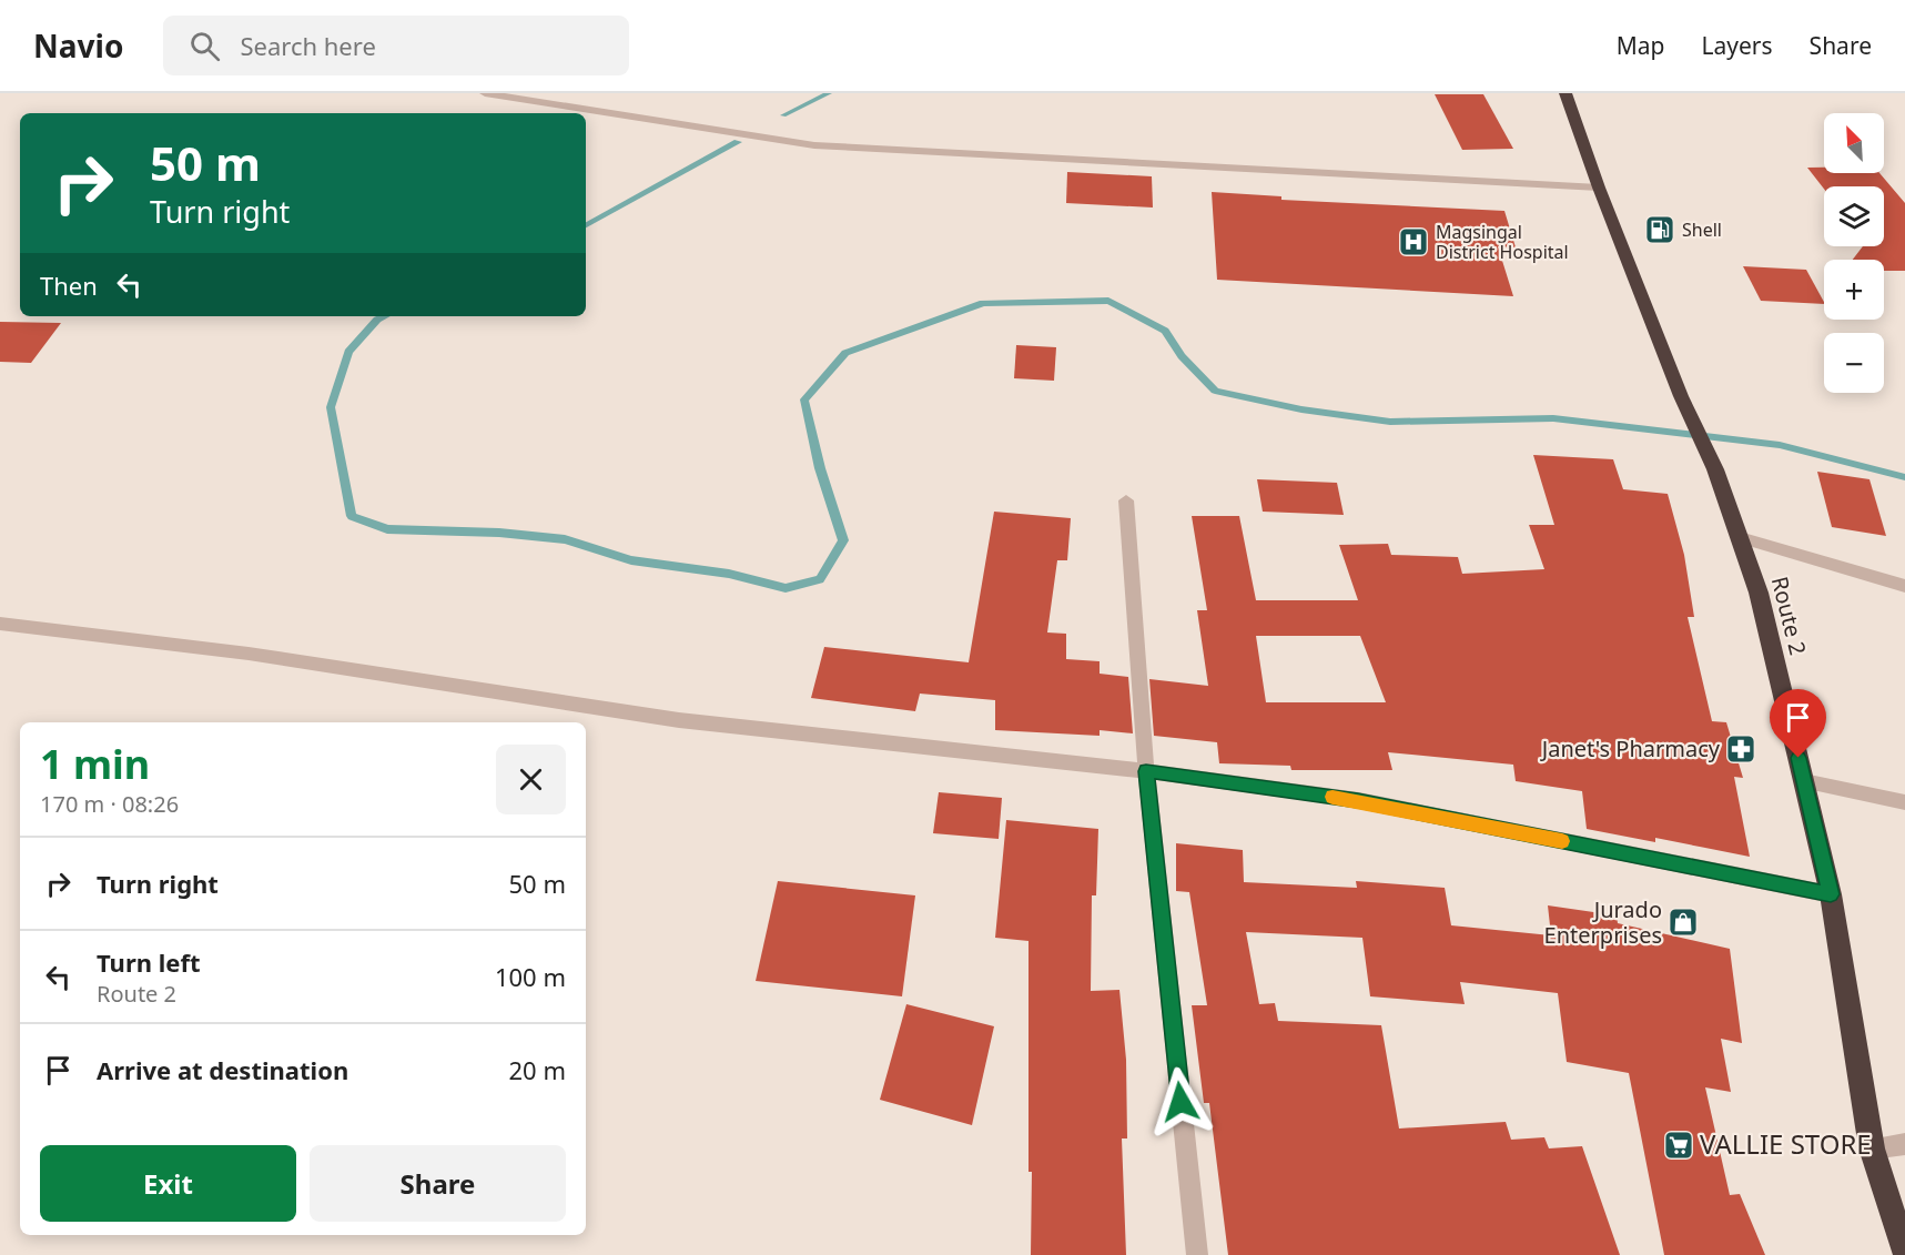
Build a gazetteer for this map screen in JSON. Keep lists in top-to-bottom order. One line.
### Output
{"streets":{"highway":["Route 2"]},"places":{"fuel station":["Shell"],"hospital":["Magsingal District Hospital"],"pharmacy":["Janet's Pharmacy"],"shop":["Jurado Enterprises"],"supermarket":["VALLIE STORE"]},"north":"top left","page":{"header":"Navio","search":"Search here","nav":["Map","Layers","Share"],"map_buttons":["+","−"],"turn":["50 m","Turn right"],"then":"Then","heading":["1 min","170 m · 08:26"],"list":[{"name":"Turn right","value":"50 m"},{"name":"Turn left","note":"Route 2","value":"100 m"},{"name":"Arrive at destination","value":"20 m"}],"buttons":["Exit","Share"]}}
